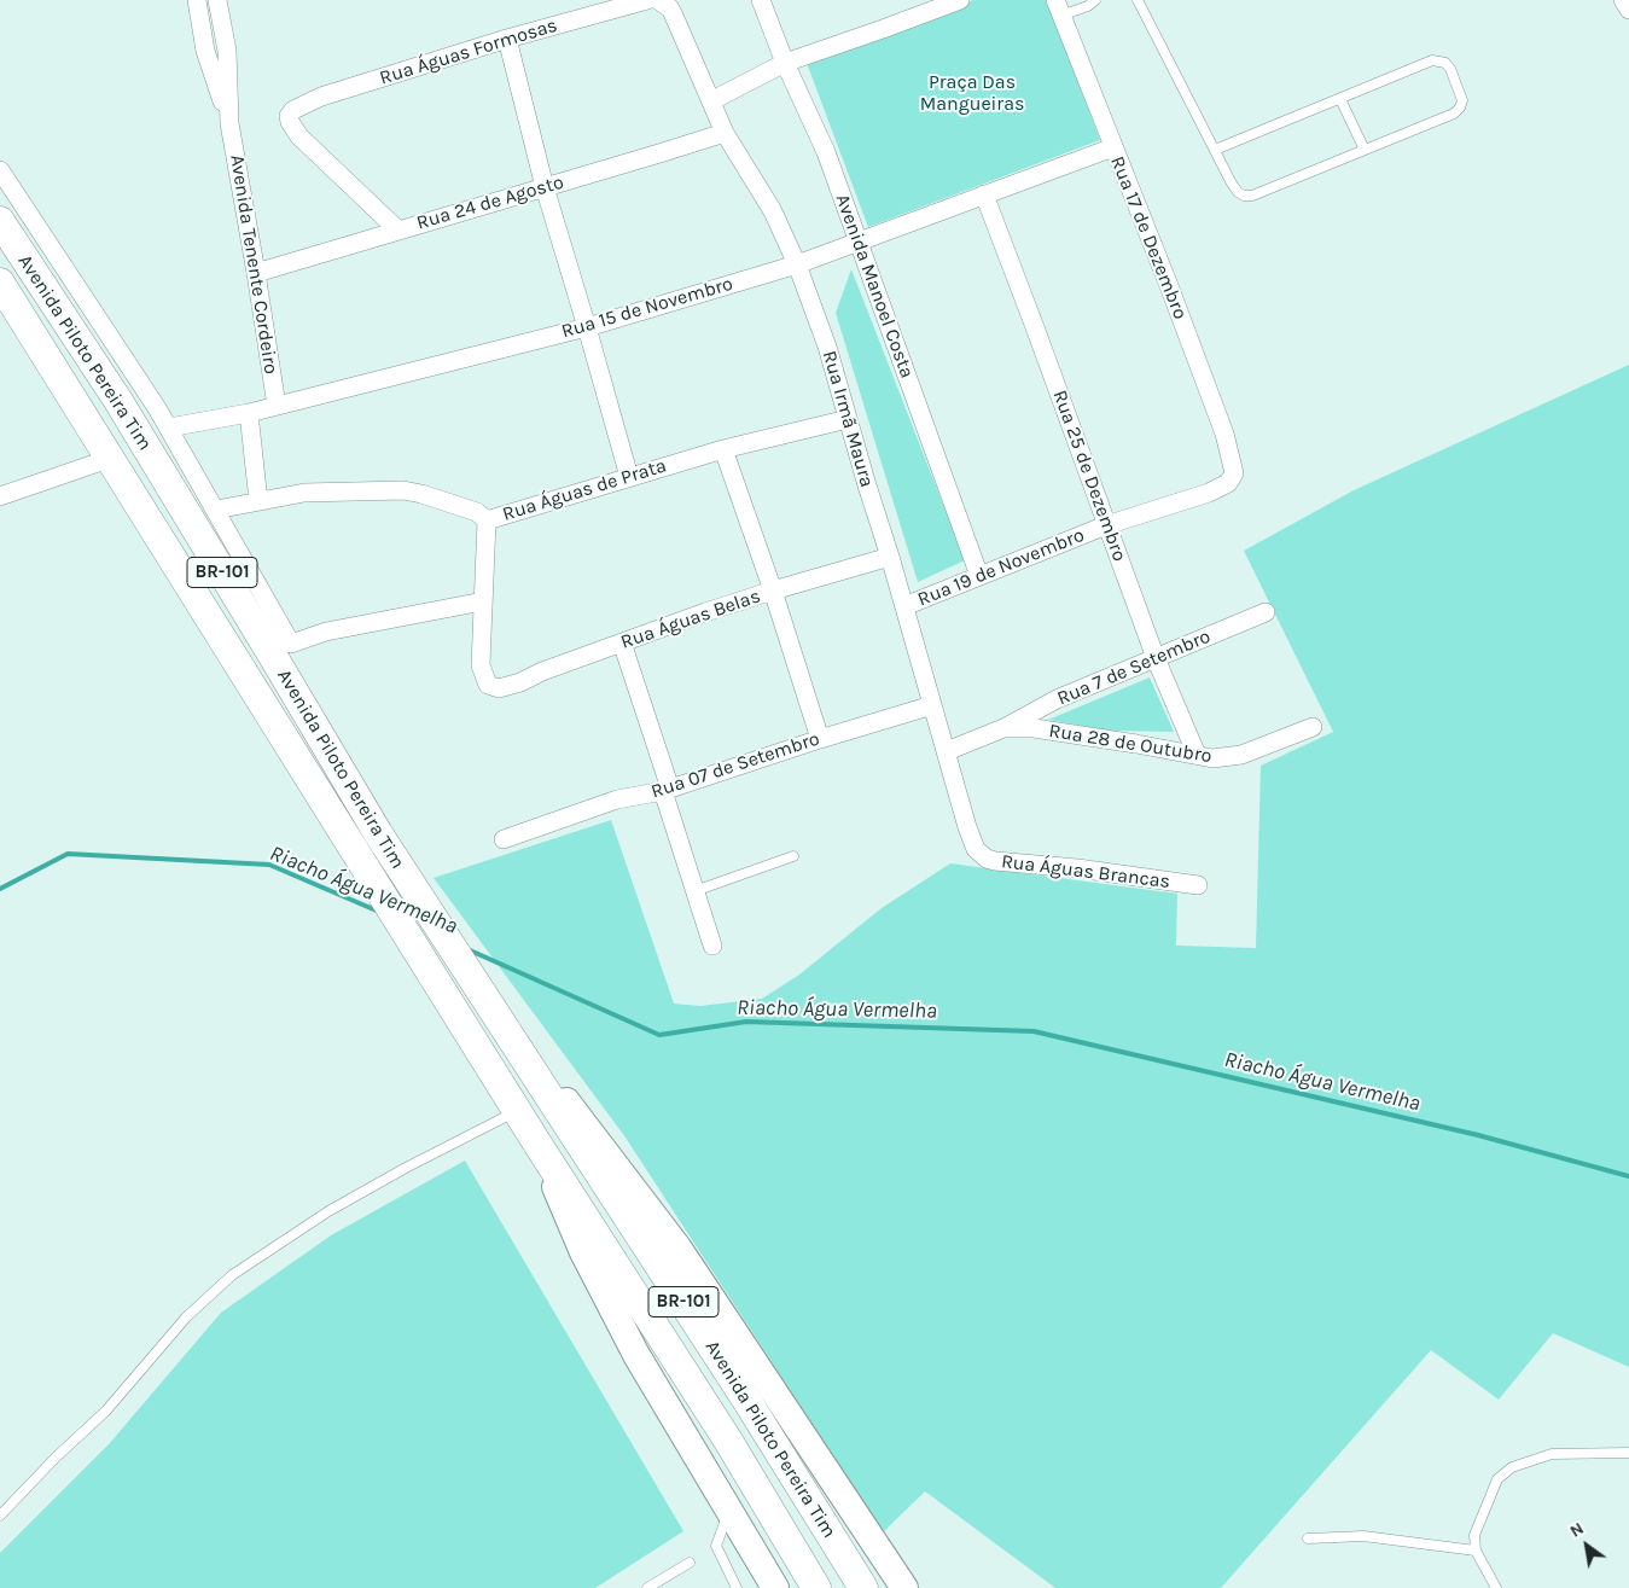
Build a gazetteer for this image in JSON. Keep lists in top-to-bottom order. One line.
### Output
{"streets":{"highway":["Avenida Piloto Pereira Tim","BR-101"],"street":["Rua Águas Formosas","Rua 24 de Agosto","Rua 17 de Dezembro","Avenida Tenente Cordeiro","Avenida Manoel Costa","Rua 15 de Novembro","Rua Irmã Maura","Rua 25 de Dezembro","Rua Águas de Prata","Rua 19 de Novembro","Rua Águas Belas","Rua 7 de Setembro","Rua 28 de Outubro","Rua 07 de Setembro","Rua Águas Brancas"]},"crossings":[["Rua Águas Formosas","Rua 24 de Agosto"],["Rua 24 de Agosto","Avenida Tenente Cordeiro"],["Rua 24 de Agosto","Rua Irmã Maura"],["Rua 17 de Dezembro","Rua 15 de Novembro"],["Rua 17 de Dezembro","Rua 19 de Novembro"],["Avenida Tenente Cordeiro","Rua 15 de Novembro"],["Avenida Manoel Costa","Rua 15 de Novembro"],["Avenida Manoel Costa","Rua 19 de Novembro"],["Rua 15 de Novembro","Rua Irmã Maura"],["Rua 15 de Novembro","Rua 25 de Dezembro"],["Rua Irmã Maura","Rua Águas de Prata"],["Rua Irmã Maura","Rua 19 de Novembro"],["Rua Irmã Maura","Rua Águas Belas"],["Rua Irmã Maura","Rua 28 de Outubro"],["Rua Irmã Maura","Rua 07 de Setembro"],["Rua Irmã Maura","Rua Águas Brancas"],["Rua 25 de Dezembro","Rua 19 de Novembro"],["Rua 25 de Dezembro","Rua 7 de Setembro"],["Rua 25 de Dezembro","Rua 28 de Outubro"],["Rua 7 de Setembro","Rua 28 de Outubro"]],"water":["Riacho Água Vermelha"],"parks":["Praça Das Mangueiras"],"north":"top left"}
